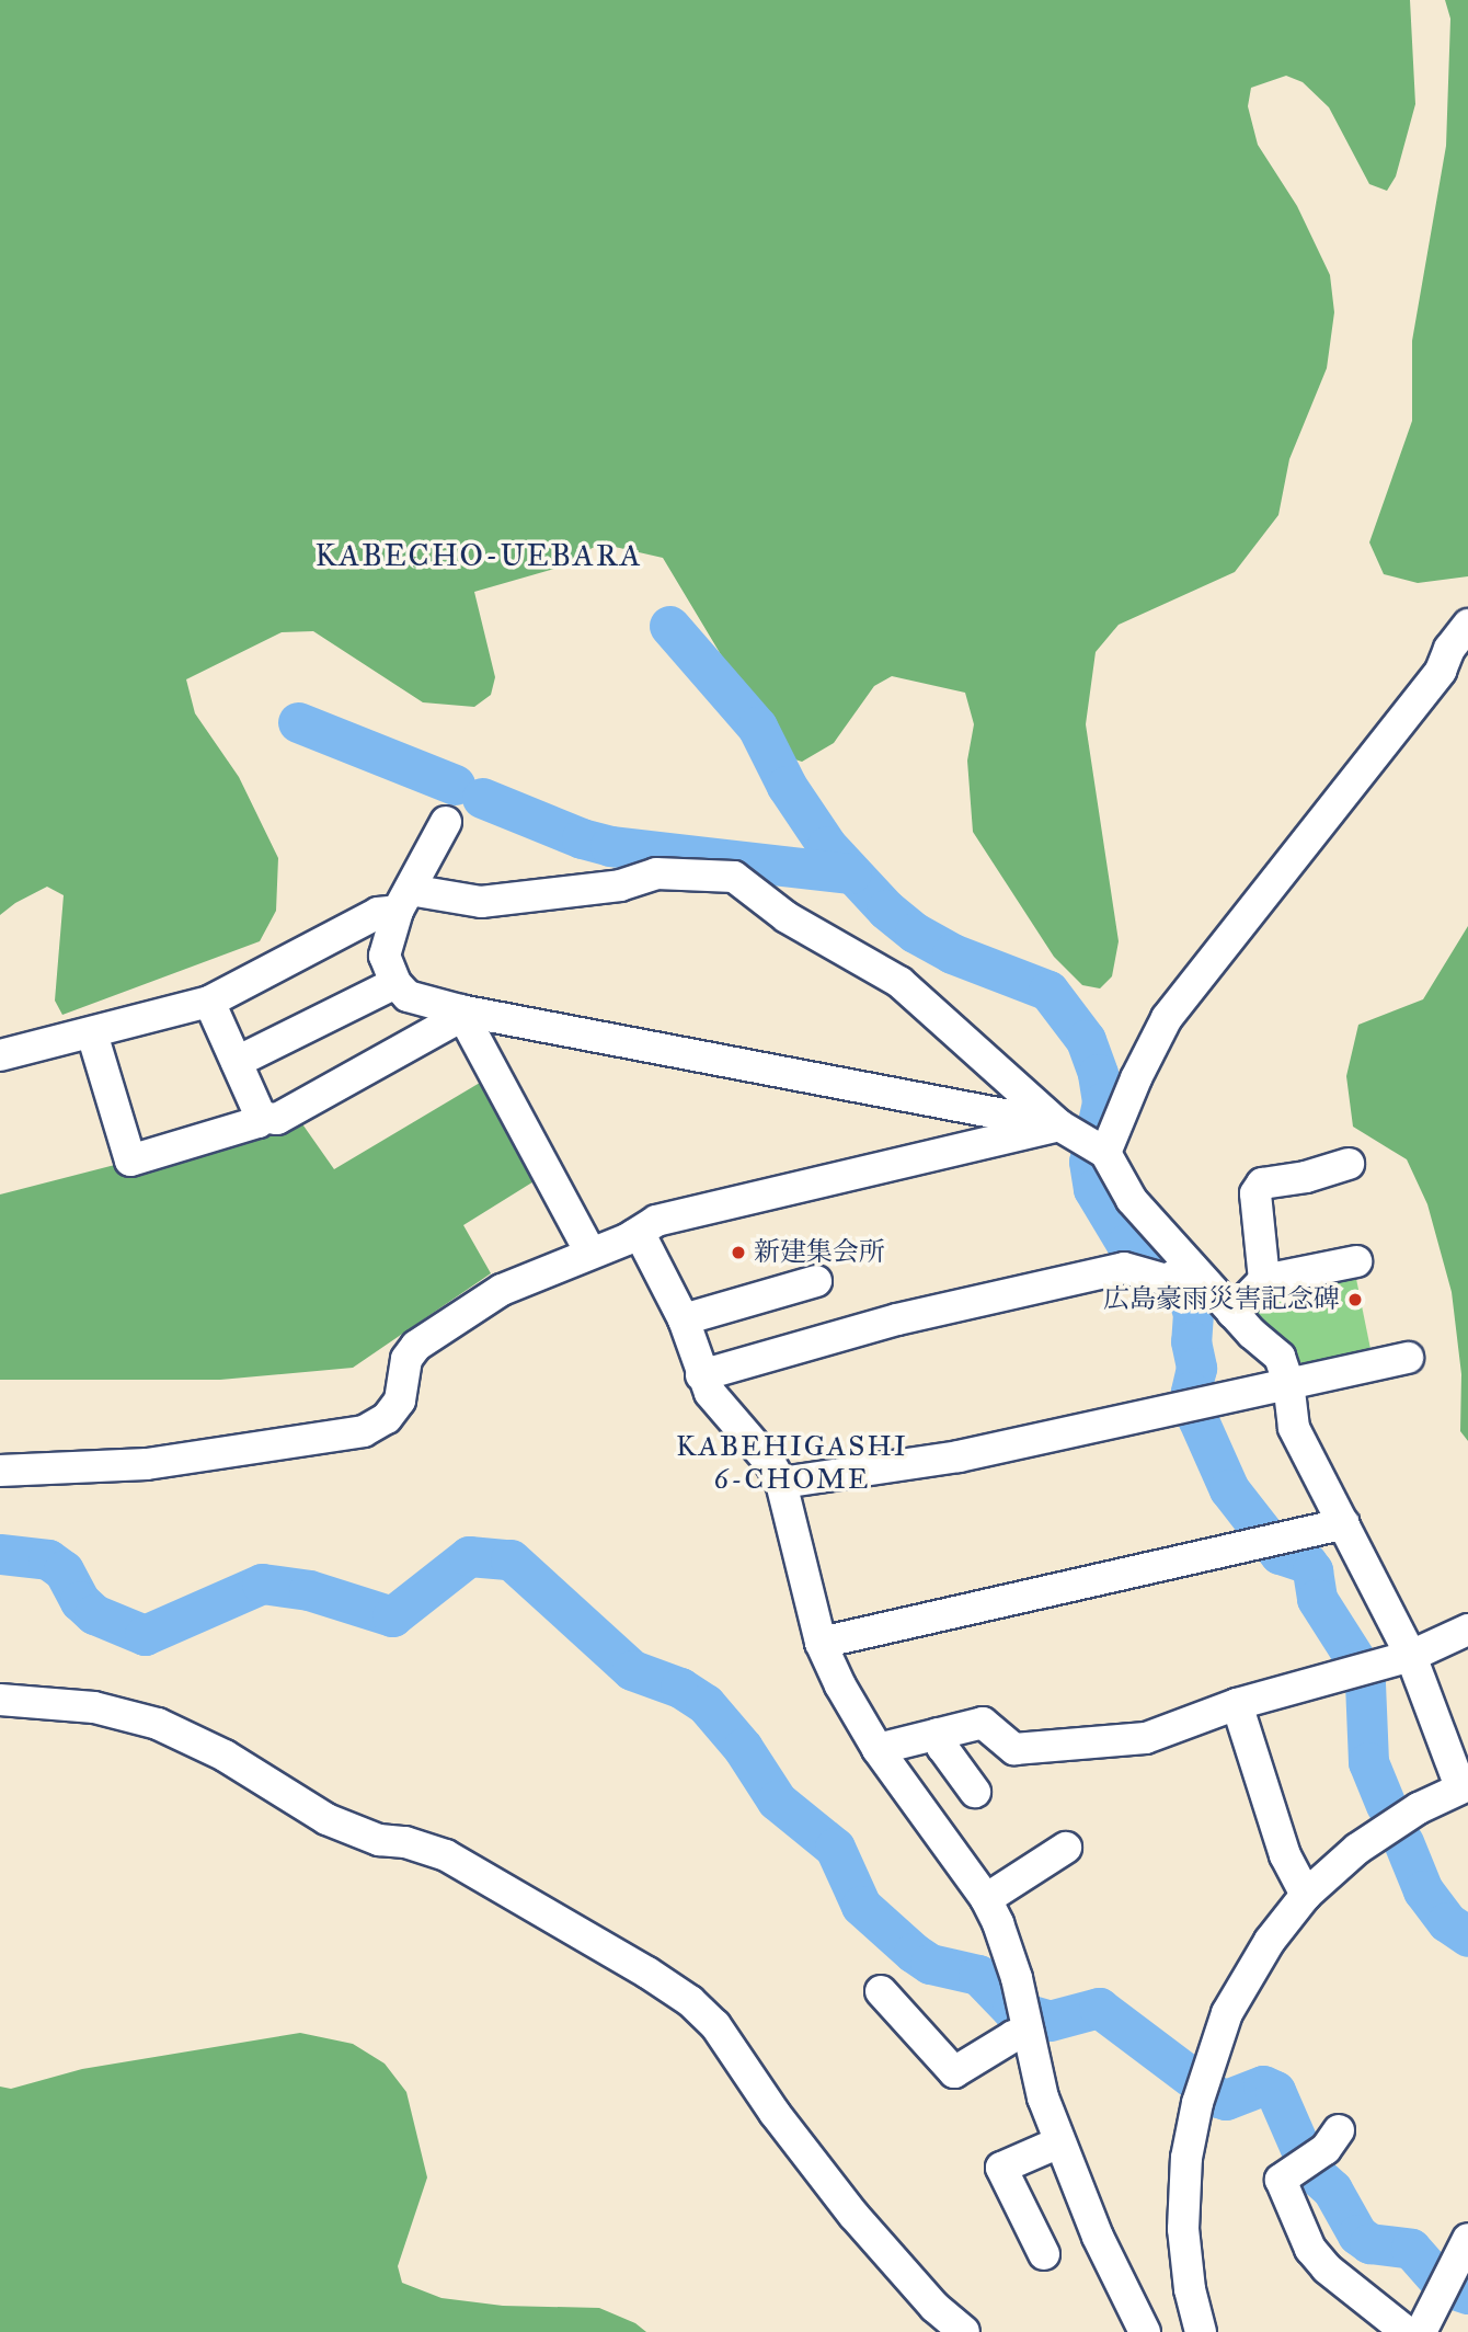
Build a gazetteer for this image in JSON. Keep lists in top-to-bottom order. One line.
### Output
{"districts":["KABECHO-UEBARA","KABEHIGASHI 6-CHOME"],"places":["新建集会所","広島豪雨災害記念碑"]}
